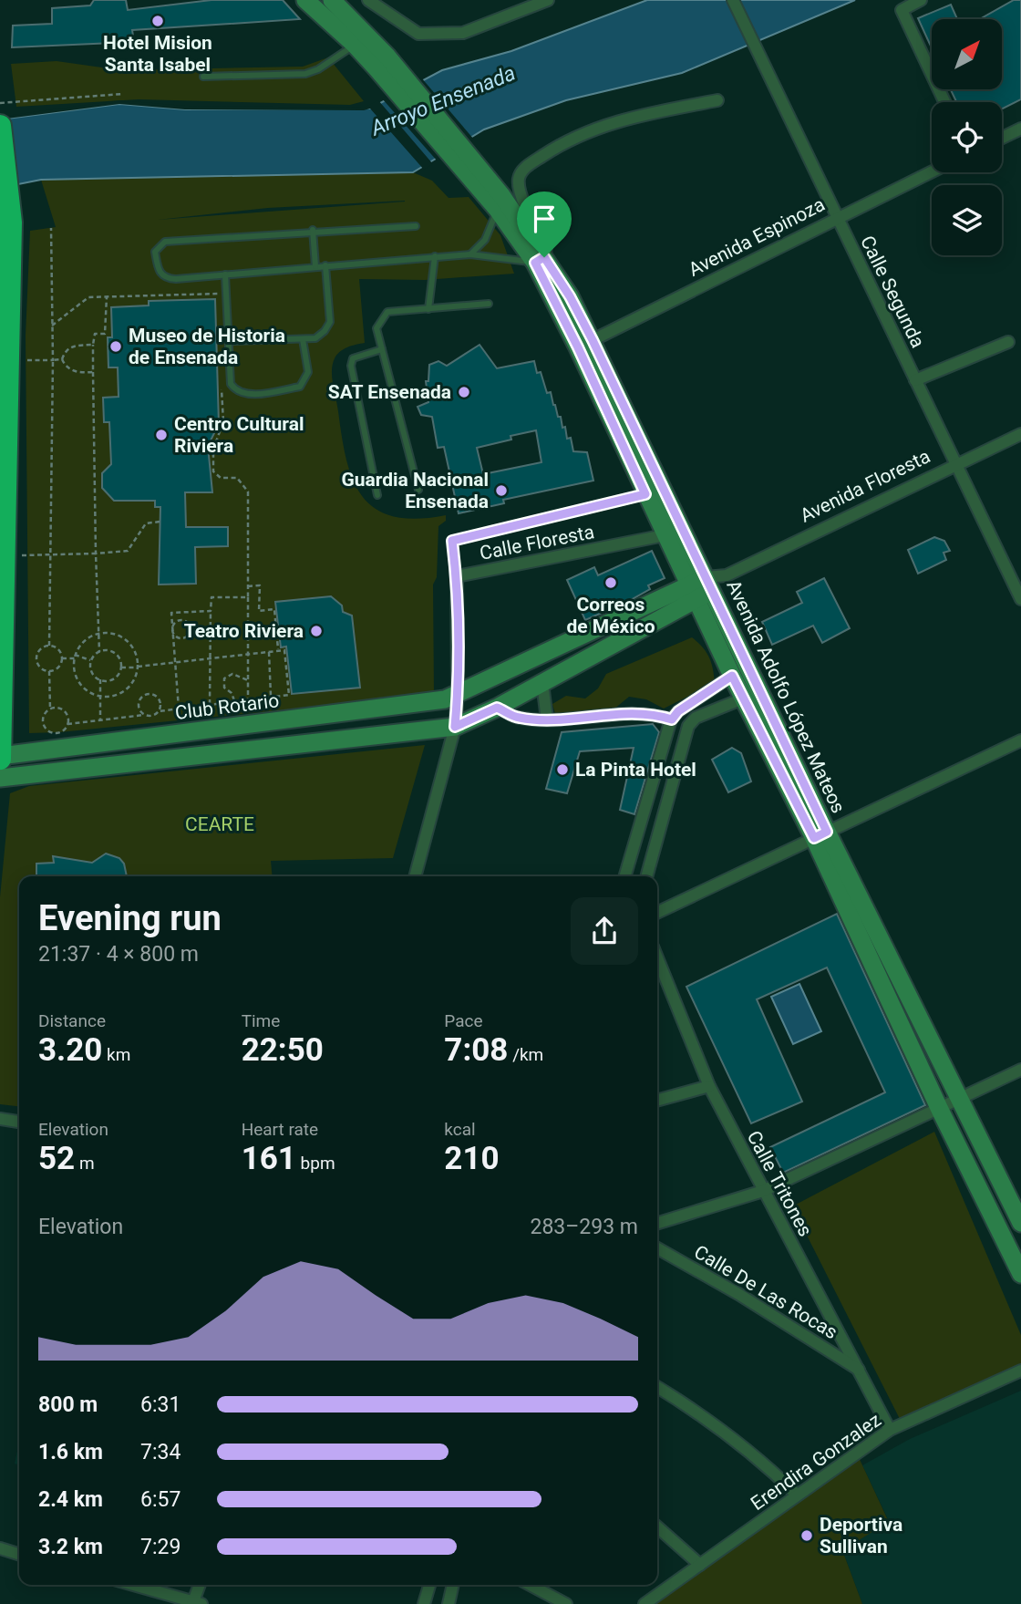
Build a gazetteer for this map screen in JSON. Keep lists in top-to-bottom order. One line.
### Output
{"streets":{"main road":["Avenida Floresta","Avenida Adolfo López Mateos","Club Rotario"],"street":["Avenida Espinoza","Calle Segunda","Calle Floresta","Calle Tritones","Calle De Las Rocas","Erendira Gonzalez"]},"crossings":[["Avenida Espinoza","Calle Segunda"],["Avenida Espinoza","Avenida Adolfo López Mateos"],["Calle Segunda","Avenida Floresta"],["Avenida Floresta","Calle Floresta"],["Avenida Floresta","Avenida Adolfo López Mateos"],["Avenida Floresta","Club Rotario"],["Calle Floresta","Avenida Adolfo López Mateos"],["Calle Floresta","Club Rotario"],["Calle Tritones","Calle De Las Rocas"],["Calle Tritones","Erendira Gonzalez"]],"water":["Arroyo Ensenada"],"parks":["CEARTE"],"places":["Hotel Mision Santa Isabel","Museo de Historia de Ensenada","SAT Ensenada","Centro Cultural Riviera","Guardia Nacional Ensenada","Correos de México","Teatro Riviera","La Pinta Hotel","Deportiva Sullivan"],"north":"top right","page":{"heading":["Evening run","21:37 · 4 × 800 m"],"stats":[["Distance","3.20 km"],["Time","22:50"],["Pace","7:08 /km"],["Elevation","52 m"],["Heart rate","161 bpm"],["kcal","210"]],"chart":["Elevation","283–293 m"],"list":[{"name":"800 m","note":"6:31"},{"name":"1.6 km","note":"7:34"},{"name":"2.4 km","note":"6:57"},{"name":"3.2 km","note":"7:29"}]}}
